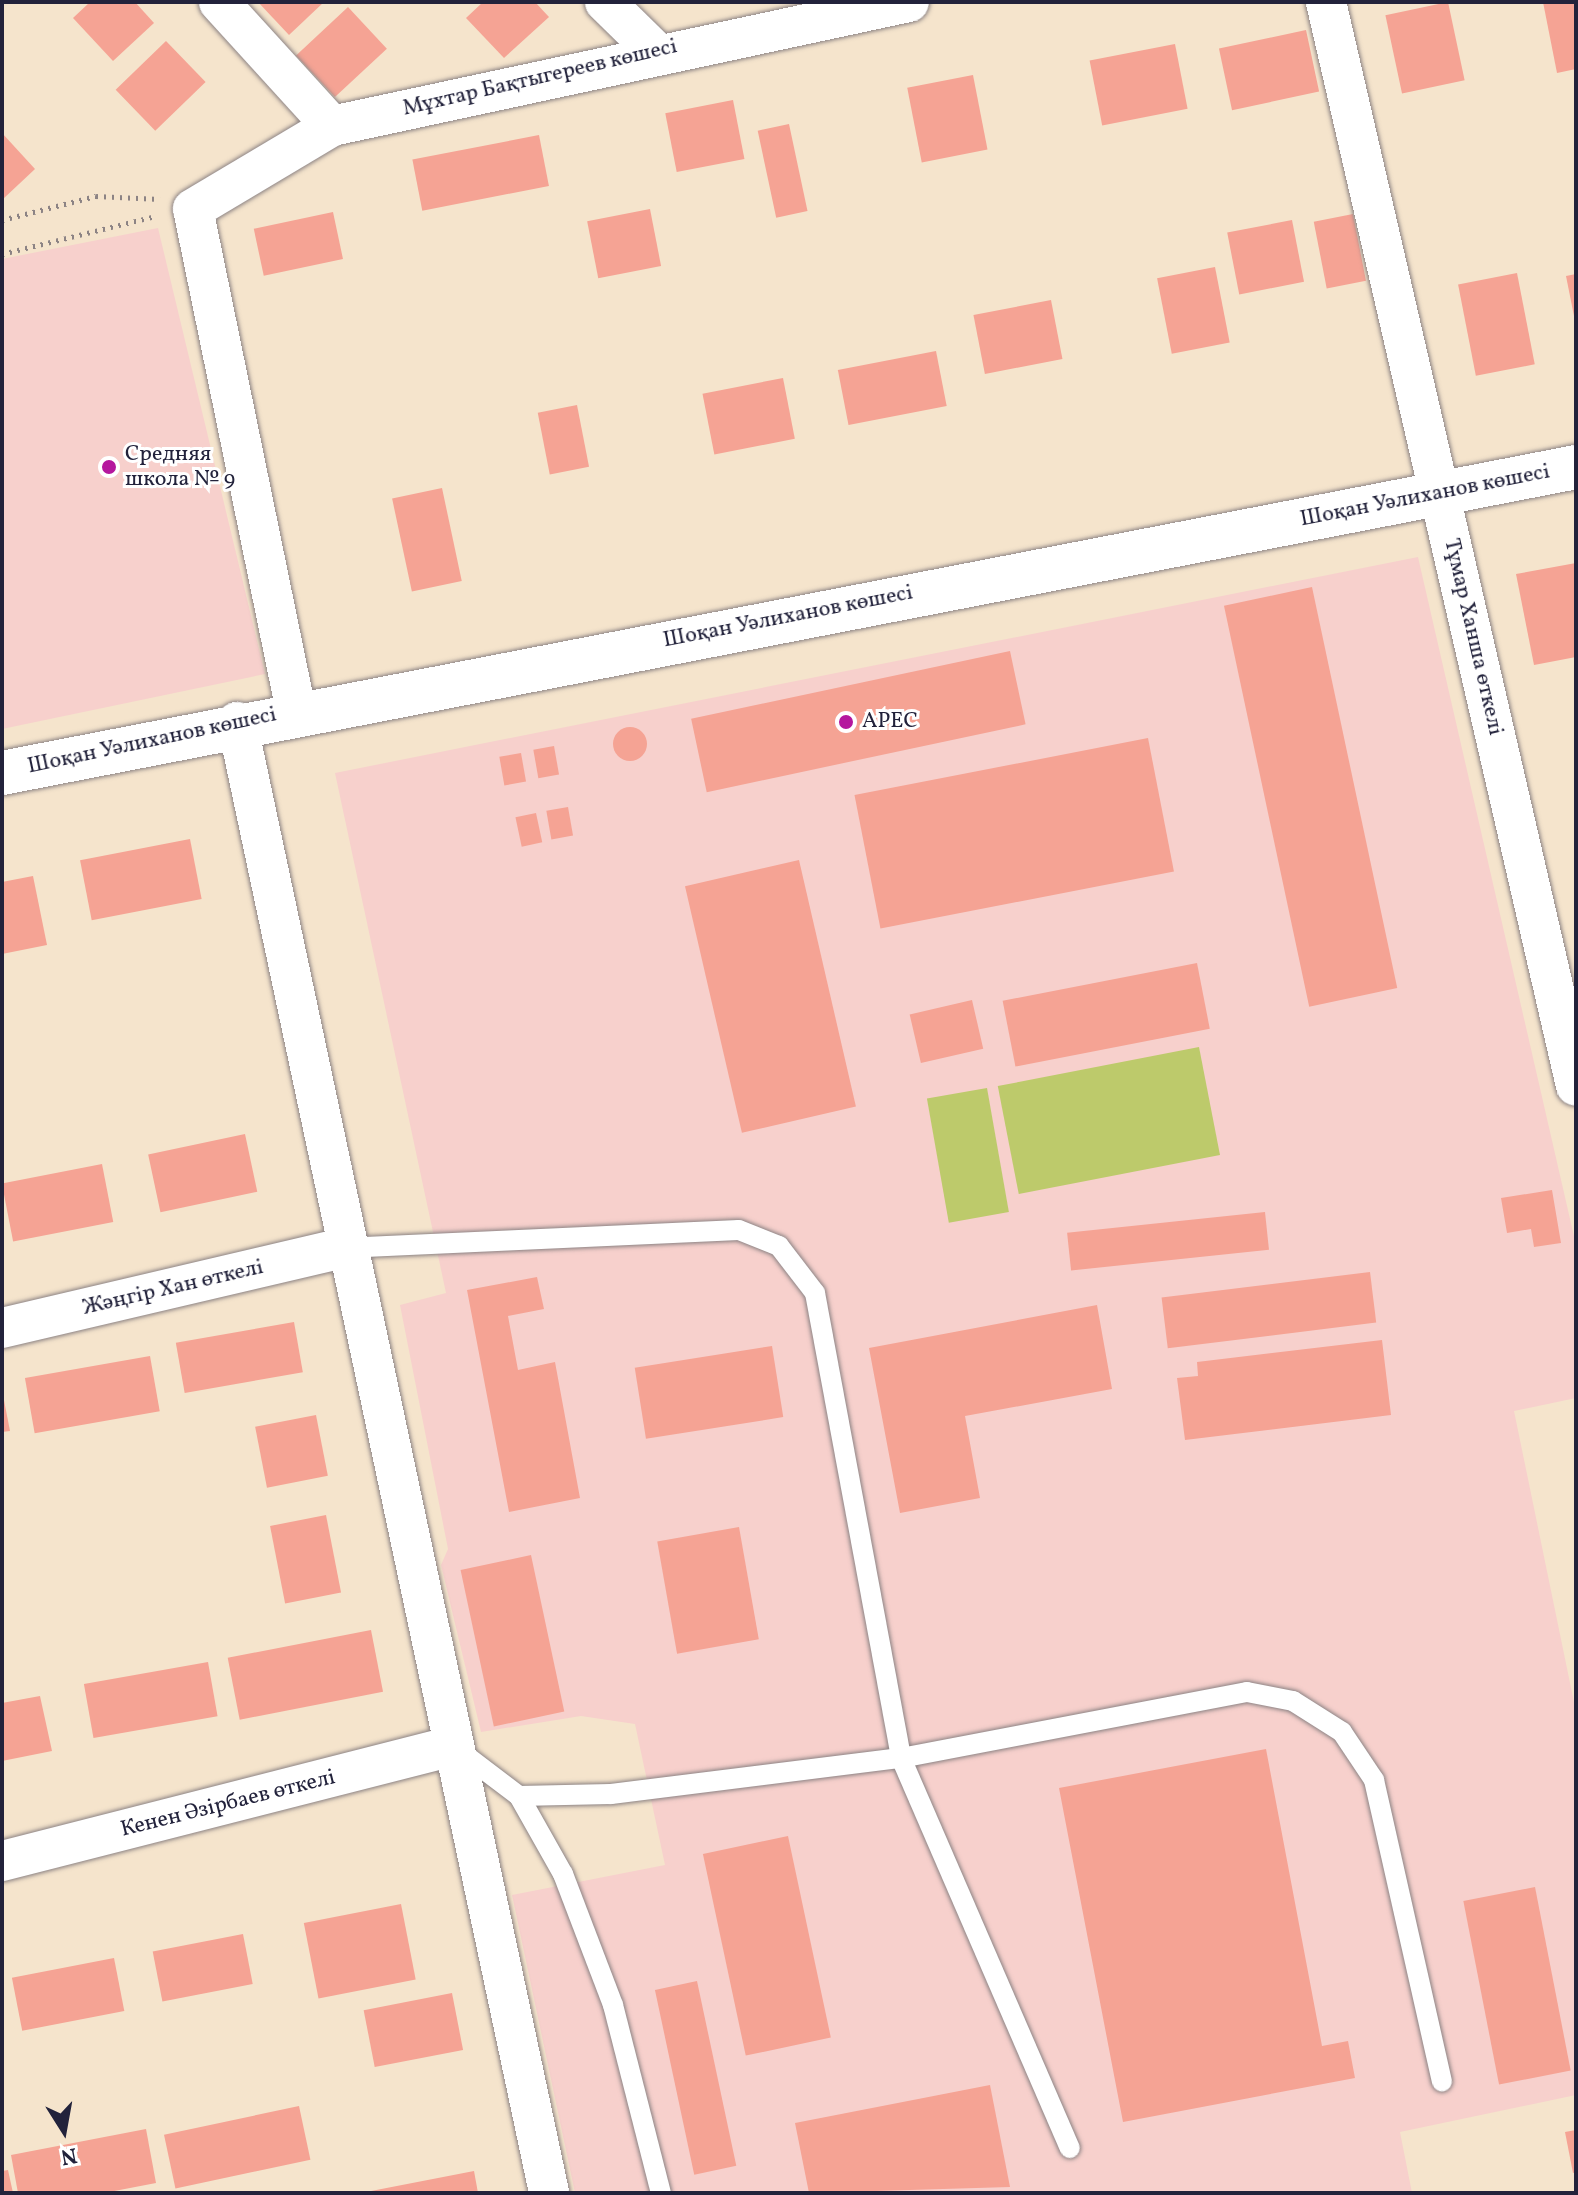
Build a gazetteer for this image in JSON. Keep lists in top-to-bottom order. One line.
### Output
{"streets":{"main road":["Шоқан Уәлиханов көшесі"],"street":["Мұхтар Бақтыгереев көшесі","Тұмар Ханша өткелі","Жәңгір Хан өткелі","Кенен Әзірбаев өткелі"]},"crossings":[["Шоқан Уәлиханов көшесі","Тұмар Ханша өткелі"]],"places":["Средняя школа № 9","APEC"],"north":"bottom"}
